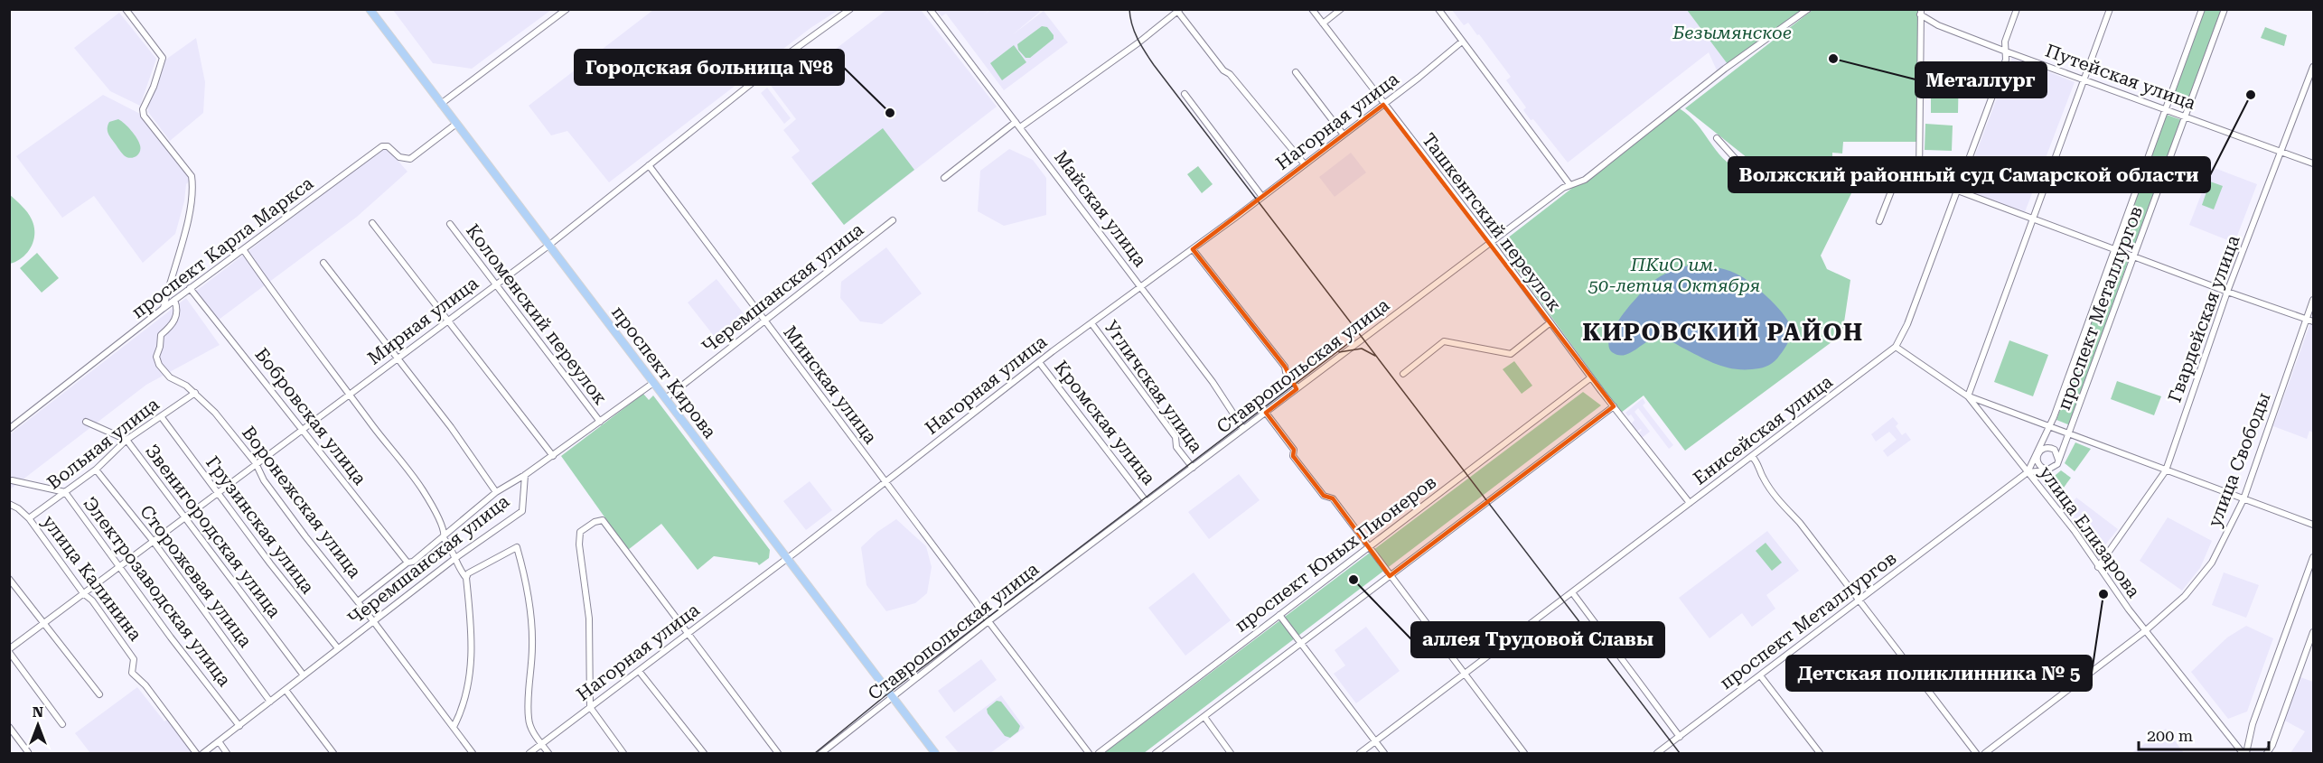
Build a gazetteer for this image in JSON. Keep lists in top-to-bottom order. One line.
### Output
{"streets":{"main road":["проспект Кирова"],"street":["Путейская улица","Нагорная улица","Майская улица","Ташкентский переулок","проспект Карла Маркса","Черемшанская улица","проспект Металлургов","Коломенский переулок","Гвардейская улица","Мирная улица","Ставропольская улица","Минская улица","Угличская улица","Бобровская улица","Кромская улица","Енисейская улица","Вольная улица","улица Свободы","Воронежская улица","Грузинская улица","Звенигородская улица","улица Елизарова","проспект Юных Пионеров","Сторожевая улица","улица Калинина","Электрозаводская улица"]},"crossings":[["Путейская улица","проспект Металлургов"],["Путейская улица","Гвардейская улица"],["Путейская улица","Енисейская улица"],["Нагорная улица","Майская улица"],["Нагорная улица","Ташкентский переулок"],["Нагорная улица","проспект Кирова"],["Нагорная улица","Минская улица"],["Нагорная улица","Угличская улица"],["Нагорная улица","Кромская улица"],["Майская улица","Ставропольская улица"],["Ташкентский переулок","Ставропольская улица"],["Ташкентский переулок","Енисейская улица"],["Ташкентский переулок","проспект Юных Пионеров"],["проспект Карла Маркса","проспект Кирова"],["проспект Карла Маркса","Бобровская улица"],["проспект Карла Маркса","Воронежская улица"],["Черемшанская улица","проспект Кирова"],["Черемшанская улица","Минская улица"],["Черемшанская улица","Воронежская улица"],["Черемшанская улица","Грузинская улица"],["Черемшанская улица","Звенигородская улица"],["Черемшанская улица","Сторожевая улица"],["Черемшанская улица","Электрозаводская улица"],["проспект Металлургов","улица Елизарова"],["Коломенский переулок","Мирная улица"],["Гвардейская улица","улица Елизарова"],["Мирная улица","проспект Кирова"],["Мирная улица","Минская улица"],["Мирная улица","Бобровская улица"],["Мирная улица","Воронежская улица"],["Мирная улица","Грузинская улица"],["Мирная улица","Звенигородская улица"],["Мирная улица","Сторожевая улица"],["Мирная улица","улица Калинина"],["Мирная улица","Электрозаводская улица"],["Ставропольская улица","проспект Кирова"],["Ставропольская улица","Минская улица"],["Ставропольская улица","Угличская улица"],["Ставропольская улица","Кромская улица"],["Енисейская улица","улица Елизарова"],["Вольная улица","Воронежская улица"],["Вольная улица","Грузинская улица"],["Вольная улица","Звенигородская улица"],["Вольная улица","Сторожевая улица"],["Вольная улица","улица Калинина"],["Вольная улица","Электрозаводская улица"],["улица Свободы","улица Елизарова"]],"districts":["КИРОВСКИЙ РАЙОН"],"parks":["Безымянское","ПКиО им. 50-летия Октября"],"places":["Металлург","Волжский районный суд Самарской области","Городская больница №8","аллея Трудовой Славы","Детская поликлинника № 5"],"scale_bar":"200 m","north":"top"}
